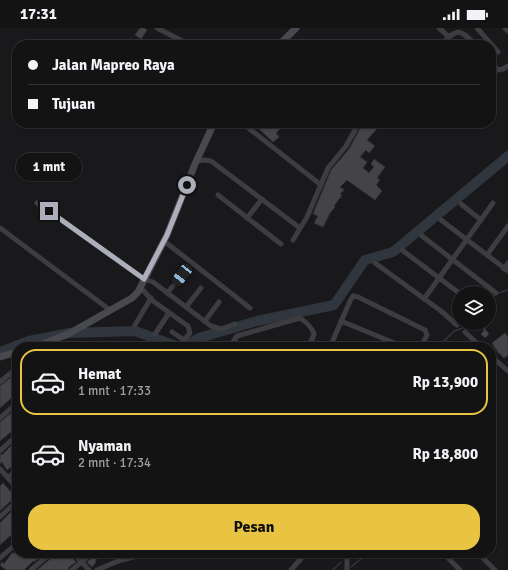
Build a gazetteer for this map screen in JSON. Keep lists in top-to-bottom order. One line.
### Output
{"page":{"status":"17:31","banner":["Jalan Mapreo Raya","Tujuan"],"bubble":"1 mnt","list":[{"name":"Hemat","note":"1 mnt · 17:33","value":"Rp 13,900"},{"name":"Nyaman","note":"2 mnt · 17:34","value":"Rp 18,800"}],"buttons":"Pesan"}}
